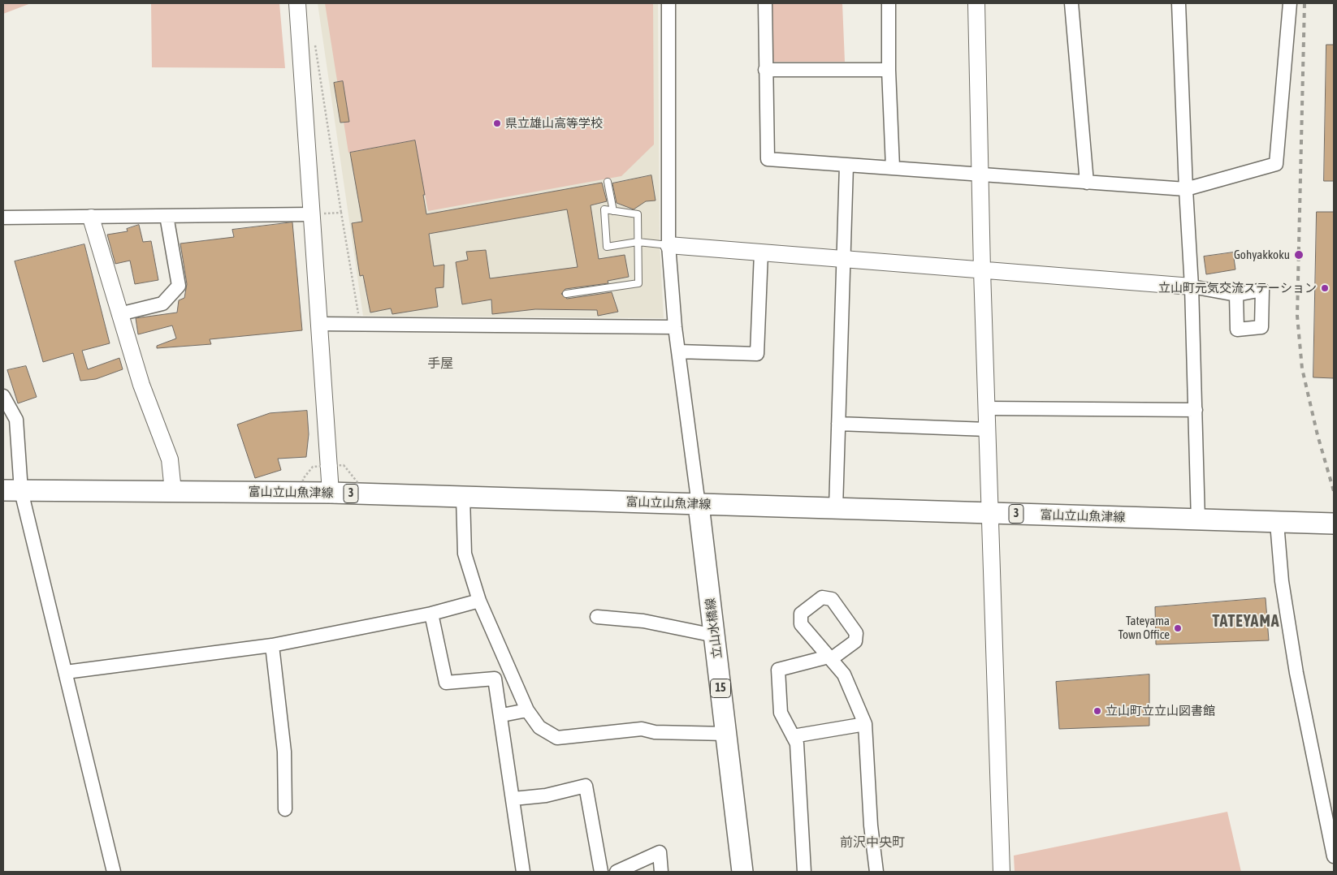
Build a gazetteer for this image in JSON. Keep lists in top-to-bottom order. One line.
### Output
{"streets":{"main road":["富山立山魚津線","3","立山水橋線","15"]},"crossings":[["富山立山魚津線","立山水橋線"]],"districts":["手屋","TATEYAMA","前沢中央町"],"places":["県立雄山高等学校","Gohyakkoku","立山町元気交流ステーション","Tateyama Town Office","立山町立立山図書館"]}
